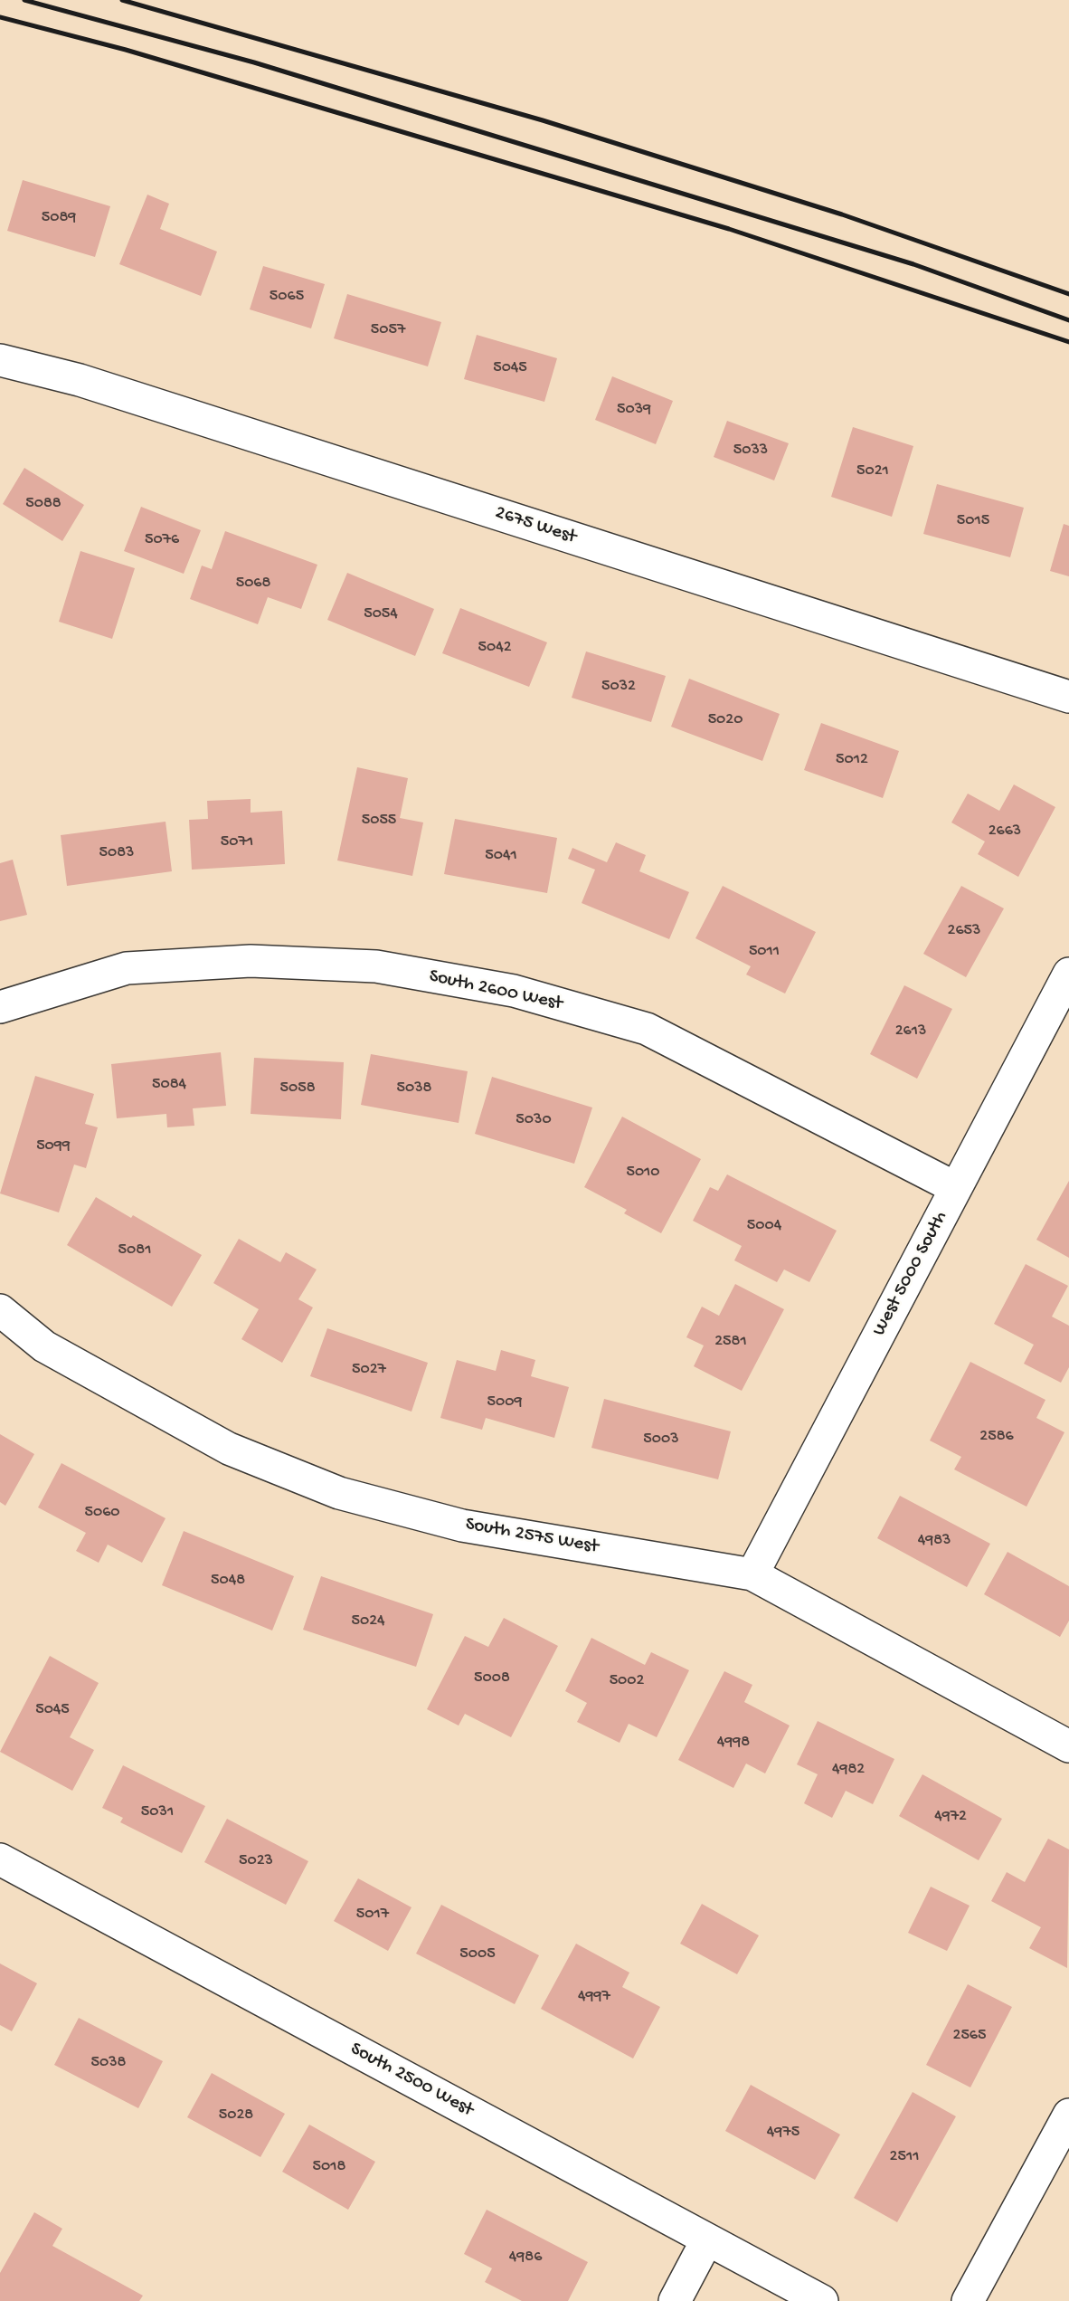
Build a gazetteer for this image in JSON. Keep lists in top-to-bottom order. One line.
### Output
{"streets":{"street":["2675 West","South 2600 West","West 5000 South","South 2575 West","South 2500 West"]},"crossings":[["South 2600 West","West 5000 South"],["West 5000 South","South 2575 West"]],"house_numbers":["5089","5065","5057","5045","5039","5033","5021","5088","5015","5076","5068","5054","5042","5032","5020","5012","5055","2663","5071","5083","5041","2653","5011","2613","5084","5058","5038","5030","5099","5010","5004","5081","2581","5027","5009","2586","5003","5060","4983","5048","5024","5008","5002","5045","4998","4982","5031","4972","5023","5017","5005","4997","2565","5038","5028","4975","2511","5018","4986"]}
